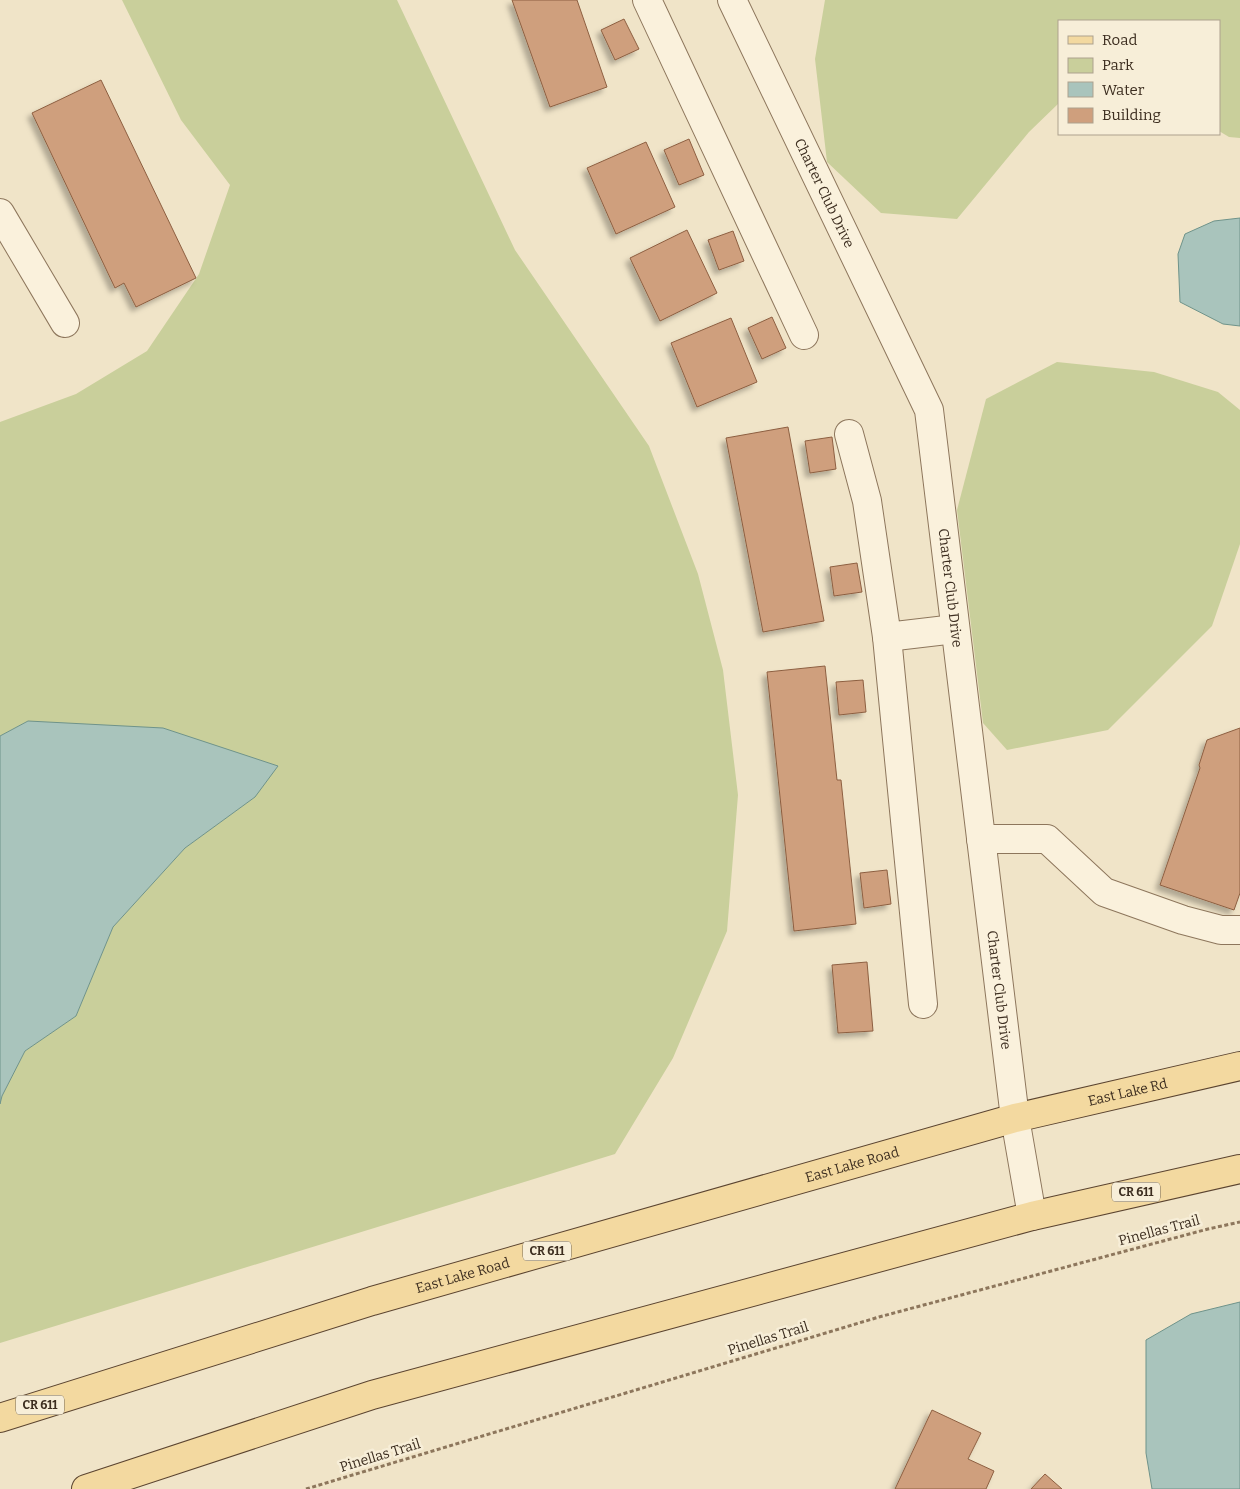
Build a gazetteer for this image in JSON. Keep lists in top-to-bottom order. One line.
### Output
{"streets":{"main road":["East Lake Rd","East Lake Road","CR 611"],"street":["Charter Club Drive"],"path":["Pinellas Trail"]},"crossings":[["Charter Club Drive","East Lake Rd"],["Charter Club Drive","East Lake Road"],["Charter Club Drive","CR 611"],["East Lake Rd","East Lake Road"]],"legend":["Road","Park","Water","Building"]}
